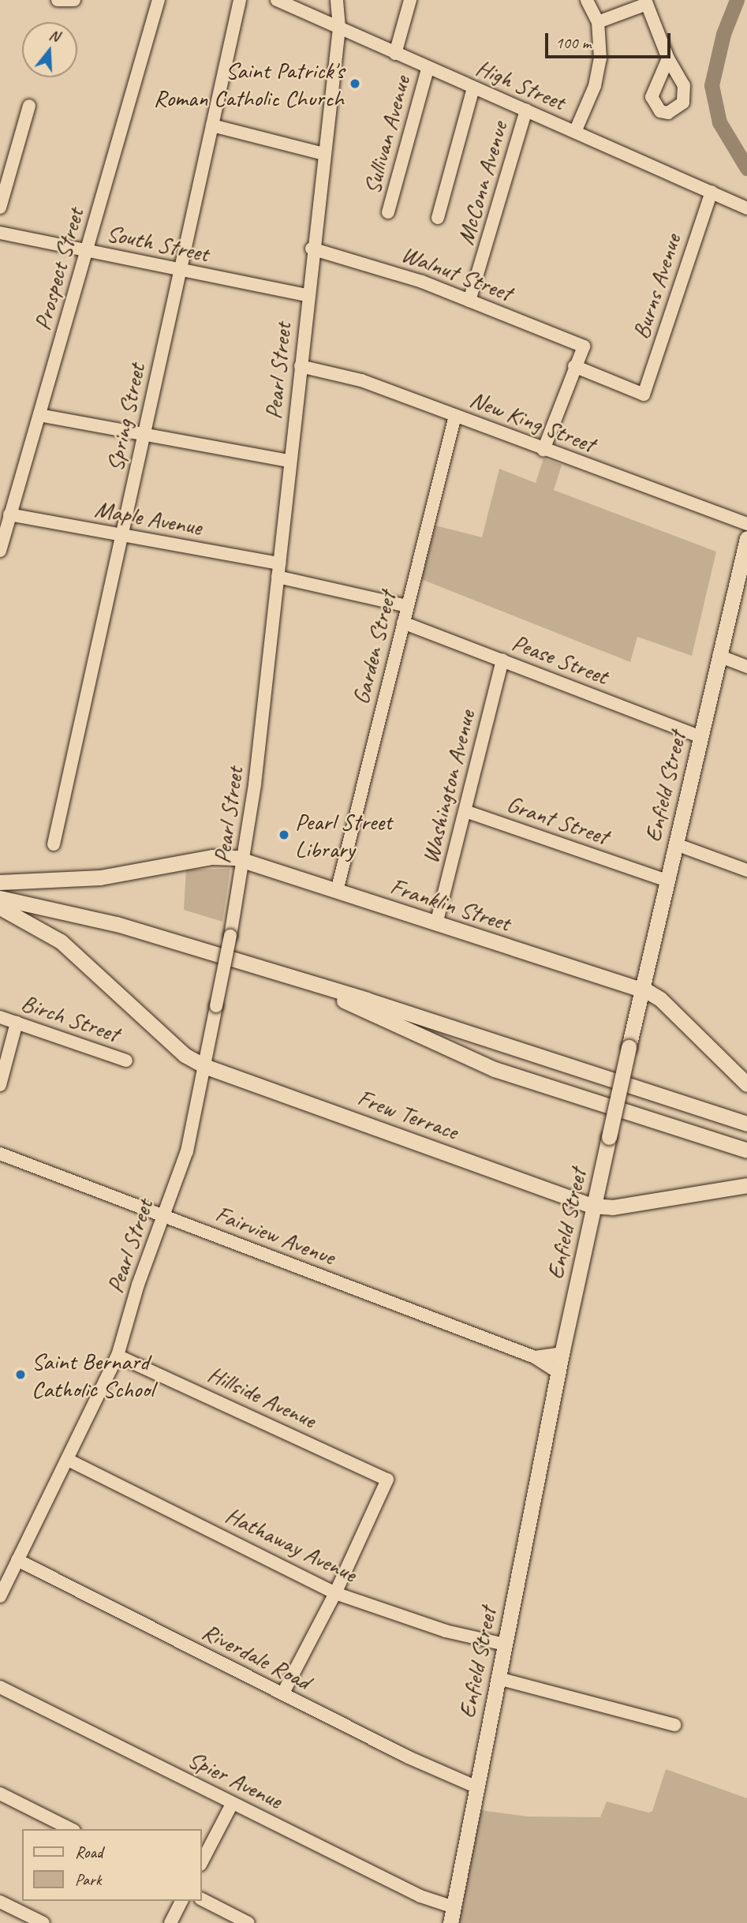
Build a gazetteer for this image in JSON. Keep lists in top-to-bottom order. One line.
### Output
{"streets":{"main road":["Enfield Street","Franklin Street","Frew Terrace"],"street":["High Street","Sullivan Avenue","McConn Avenue","South Street","Prospect Street","Walnut Street","Burns Avenue","Pearl Street","Spring Street","New King Street","Maple Avenue","Garden Street","Pease Street","Washington Avenue","Grant Street","Birch Street","Fairview Avenue","Hillside Avenue","Hathaway Avenue","Riverdale Road","Spier Avenue"]},"crossings":[["High Street","Sullivan Avenue"],["High Street","McConn Avenue"],["High Street","Burns Avenue"],["High Street","Pearl Street"],["McConn Avenue","Walnut Street"],["South Street","Prospect Street"],["South Street","Pearl Street"],["South Street","Spring Street"],["Prospect Street","Maple Avenue"],["Walnut Street","Burns Avenue"],["Walnut Street","Pearl Street"],["Pearl Street","New King Street"],["Pearl Street","Maple Avenue"],["Pearl Street","Franklin Street"],["Pearl Street","Frew Terrace"],["Pearl Street","Fairview Avenue"],["Pearl Street","Hillside Avenue"],["Pearl Street","Hathaway Avenue"],["Pearl Street","Riverdale Road"],["Spring Street","Maple Avenue"],["New King Street","Garden Street"],["Garden Street","Pease Street"],["Garden Street","Franklin Street"],["Pease Street","Washington Avenue"],["Pease Street","Enfield Street"],["Washington Avenue","Grant Street"],["Washington Avenue","Franklin Street"],["Enfield Street","Grant Street"],["Enfield Street","Franklin Street"],["Enfield Street","Frew Terrace"],["Enfield Street","Fairview Avenue"],["Enfield Street","Hathaway Avenue"],["Enfield Street","Riverdale Road"],["Enfield Street","Spier Avenue"],["Hillside Avenue","Hathaway Avenue"]],"places":["Saint Patrick's Roman Catholic Church","Pearl Street Library","Saint Bernard Catholic School"],"legend":["Road","Park"],"scale_bar":"100 m","north":"top"}
